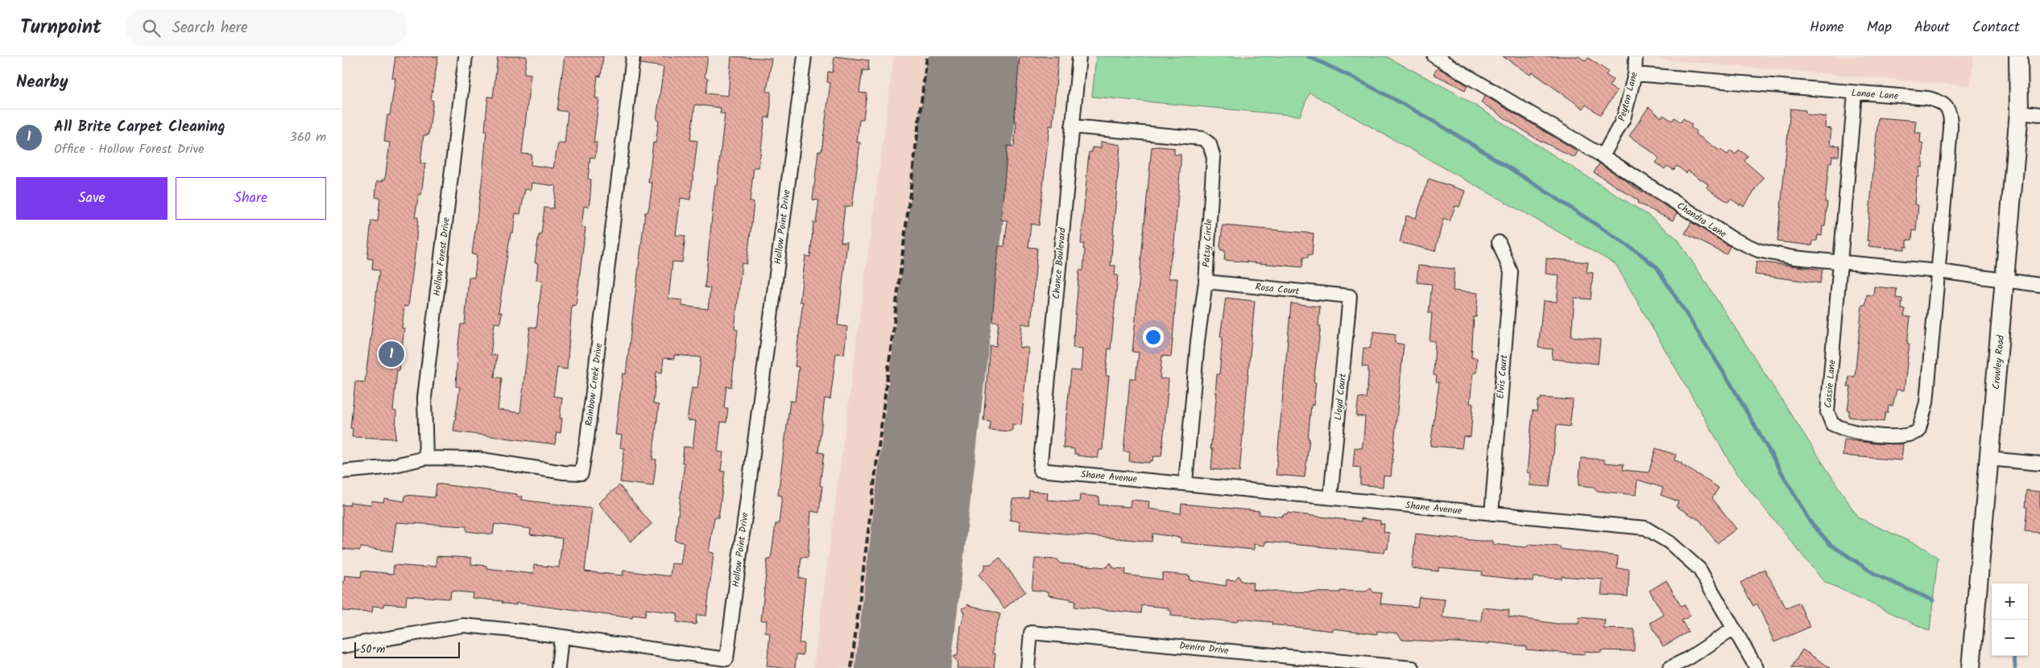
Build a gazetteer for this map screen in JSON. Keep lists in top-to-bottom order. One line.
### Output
{"streets":{"main road":["Crowley Road"],"street":["Lanae Lane","Peyton Lane","Chandra Lane","Hollow Point Drive","Patsy Circle","Hollow Forest Drive","Chance Boulevard","Rosa Court","Elvis Court","Cassie Lane","Rainbow Creek Drive","Lloyd Court","Shane Avenue","Deniro Drive"]},"crossings":[["Lanae Lane","Peyton Lane"],["Lanae Lane","Chandra Lane"],["Lanae Lane","Cassie Lane"],["Peyton Lane","Chandra Lane"],["Chandra Lane","Crowley Road"],["Chandra Lane","Cassie Lane"],["Patsy Circle","Chance Boulevard"],["Patsy Circle","Rosa Court"],["Patsy Circle","Shane Avenue"],["Hollow Forest Drive","Rainbow Creek Drive"],["Chance Boulevard","Shane Avenue"],["Rosa Court","Lloyd Court"],["Elvis Court","Shane Avenue"],["Lloyd Court","Shane Avenue"]],"scale_bar":"50 m","page":{"header":"Turnpoint","search":"Search here","nav":["Home","Map","About","Contact"],"heading":"Nearby","list":[{"mark":"1","name":"All Brite Carpet Cleaning","note":"Office · Hollow Forest Drive","value":"360 m"}],"buttons":["Save","Share"],"pins":"1","map_buttons":["+","−"],"scale":"50 m"}}
